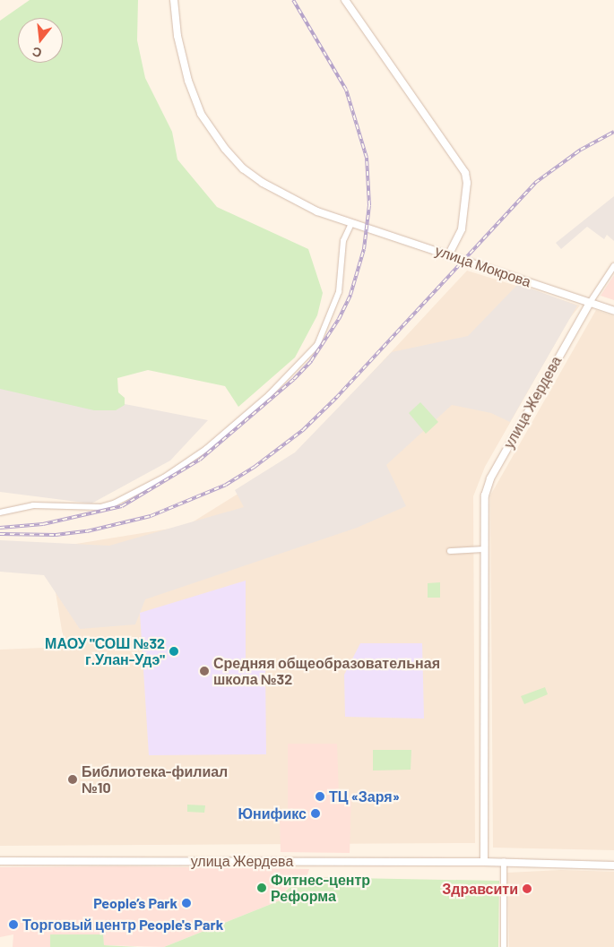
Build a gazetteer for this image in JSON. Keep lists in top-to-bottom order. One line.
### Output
{"streets":{"main road":["улица Мокрова","улица Жердева"]},"crossings":[["улица Мокрова","улица Жердева"]],"places":["МАОУ \"СОШ №32 г.Улан-Удэ\"","Средняя общеобразовательная школа №32","Библиотека-филиал №10","ТЦ «Заря»","Юнификс","Фитнес-центр Реформа","Здравсити","People’s Park","Торговый центр People's Park"],"north":"bottom"}
